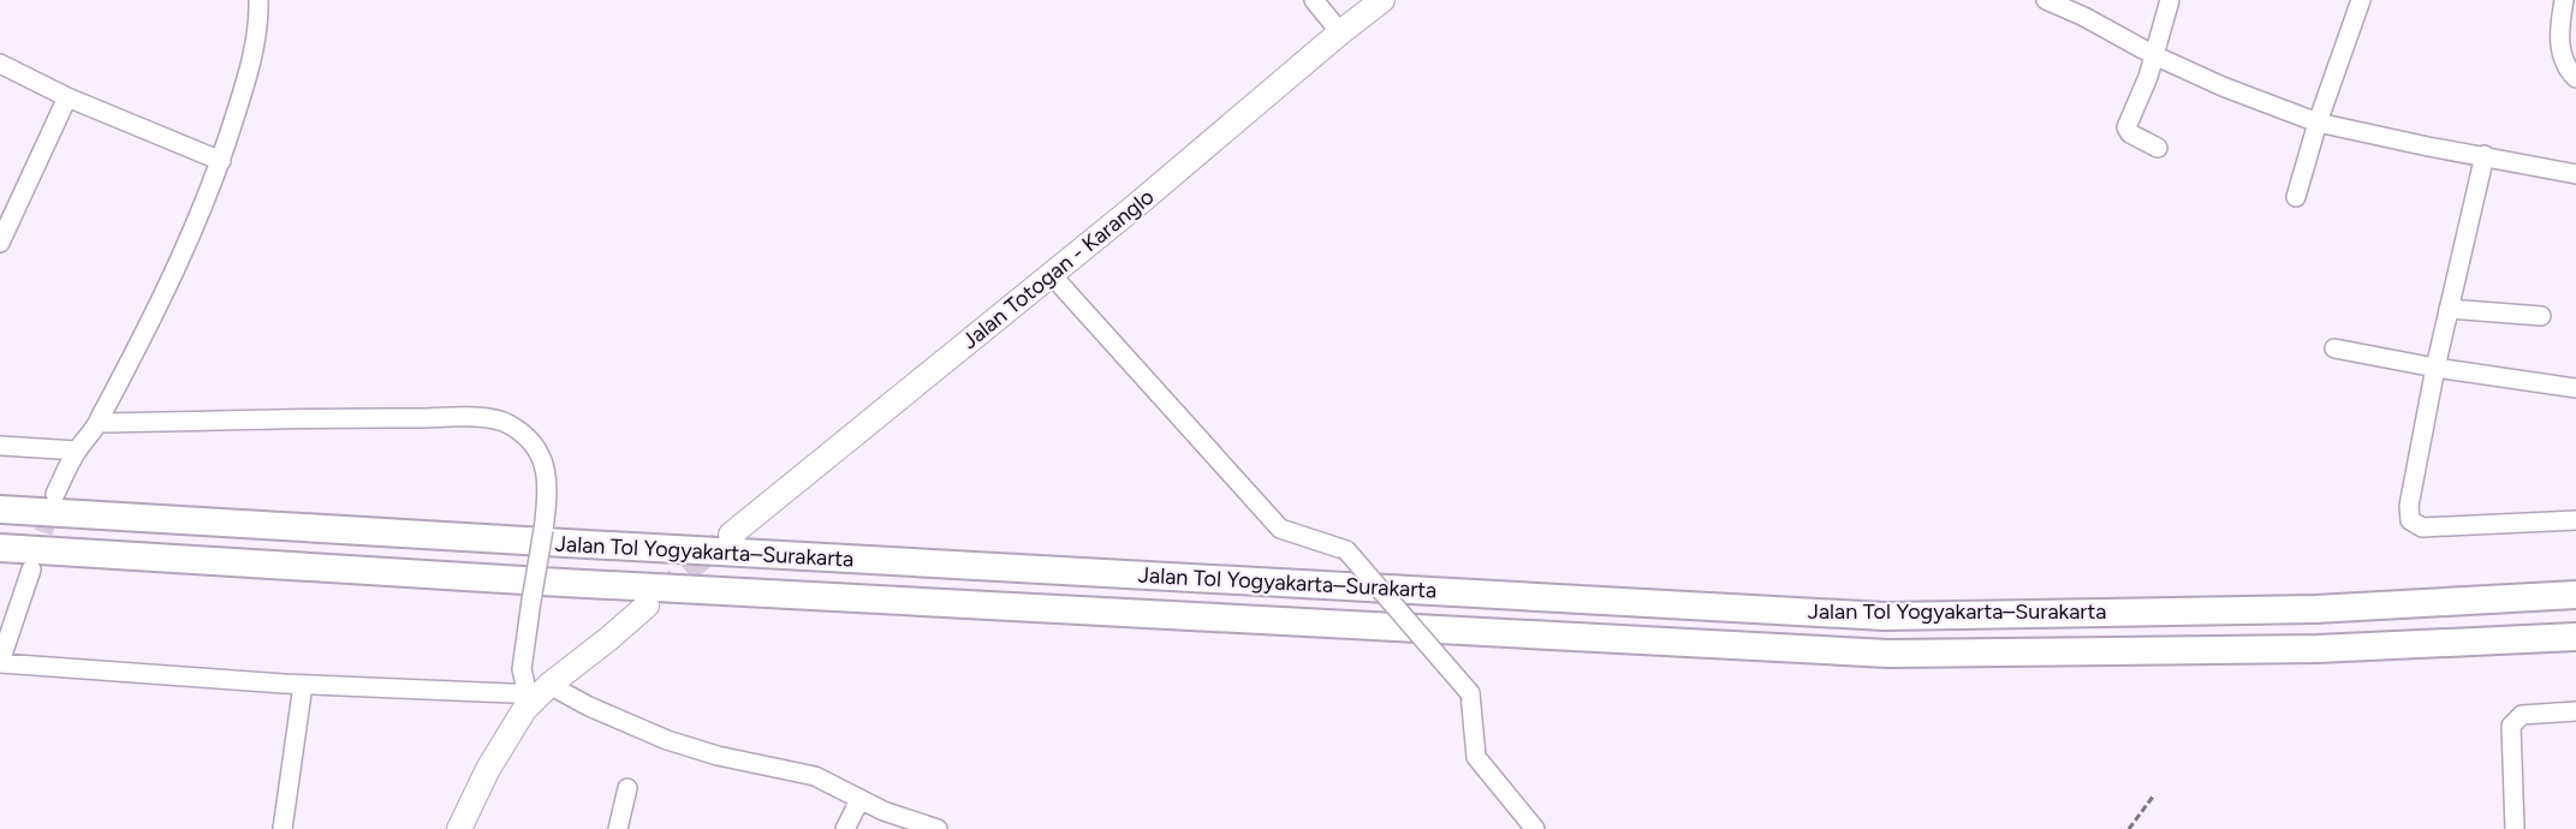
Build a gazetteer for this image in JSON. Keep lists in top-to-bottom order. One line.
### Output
{"streets":{"highway":["Jalan Tol Yogyakarta–Surakarta"],"main road":["Jalan Totogan - Karanglo"]}}
